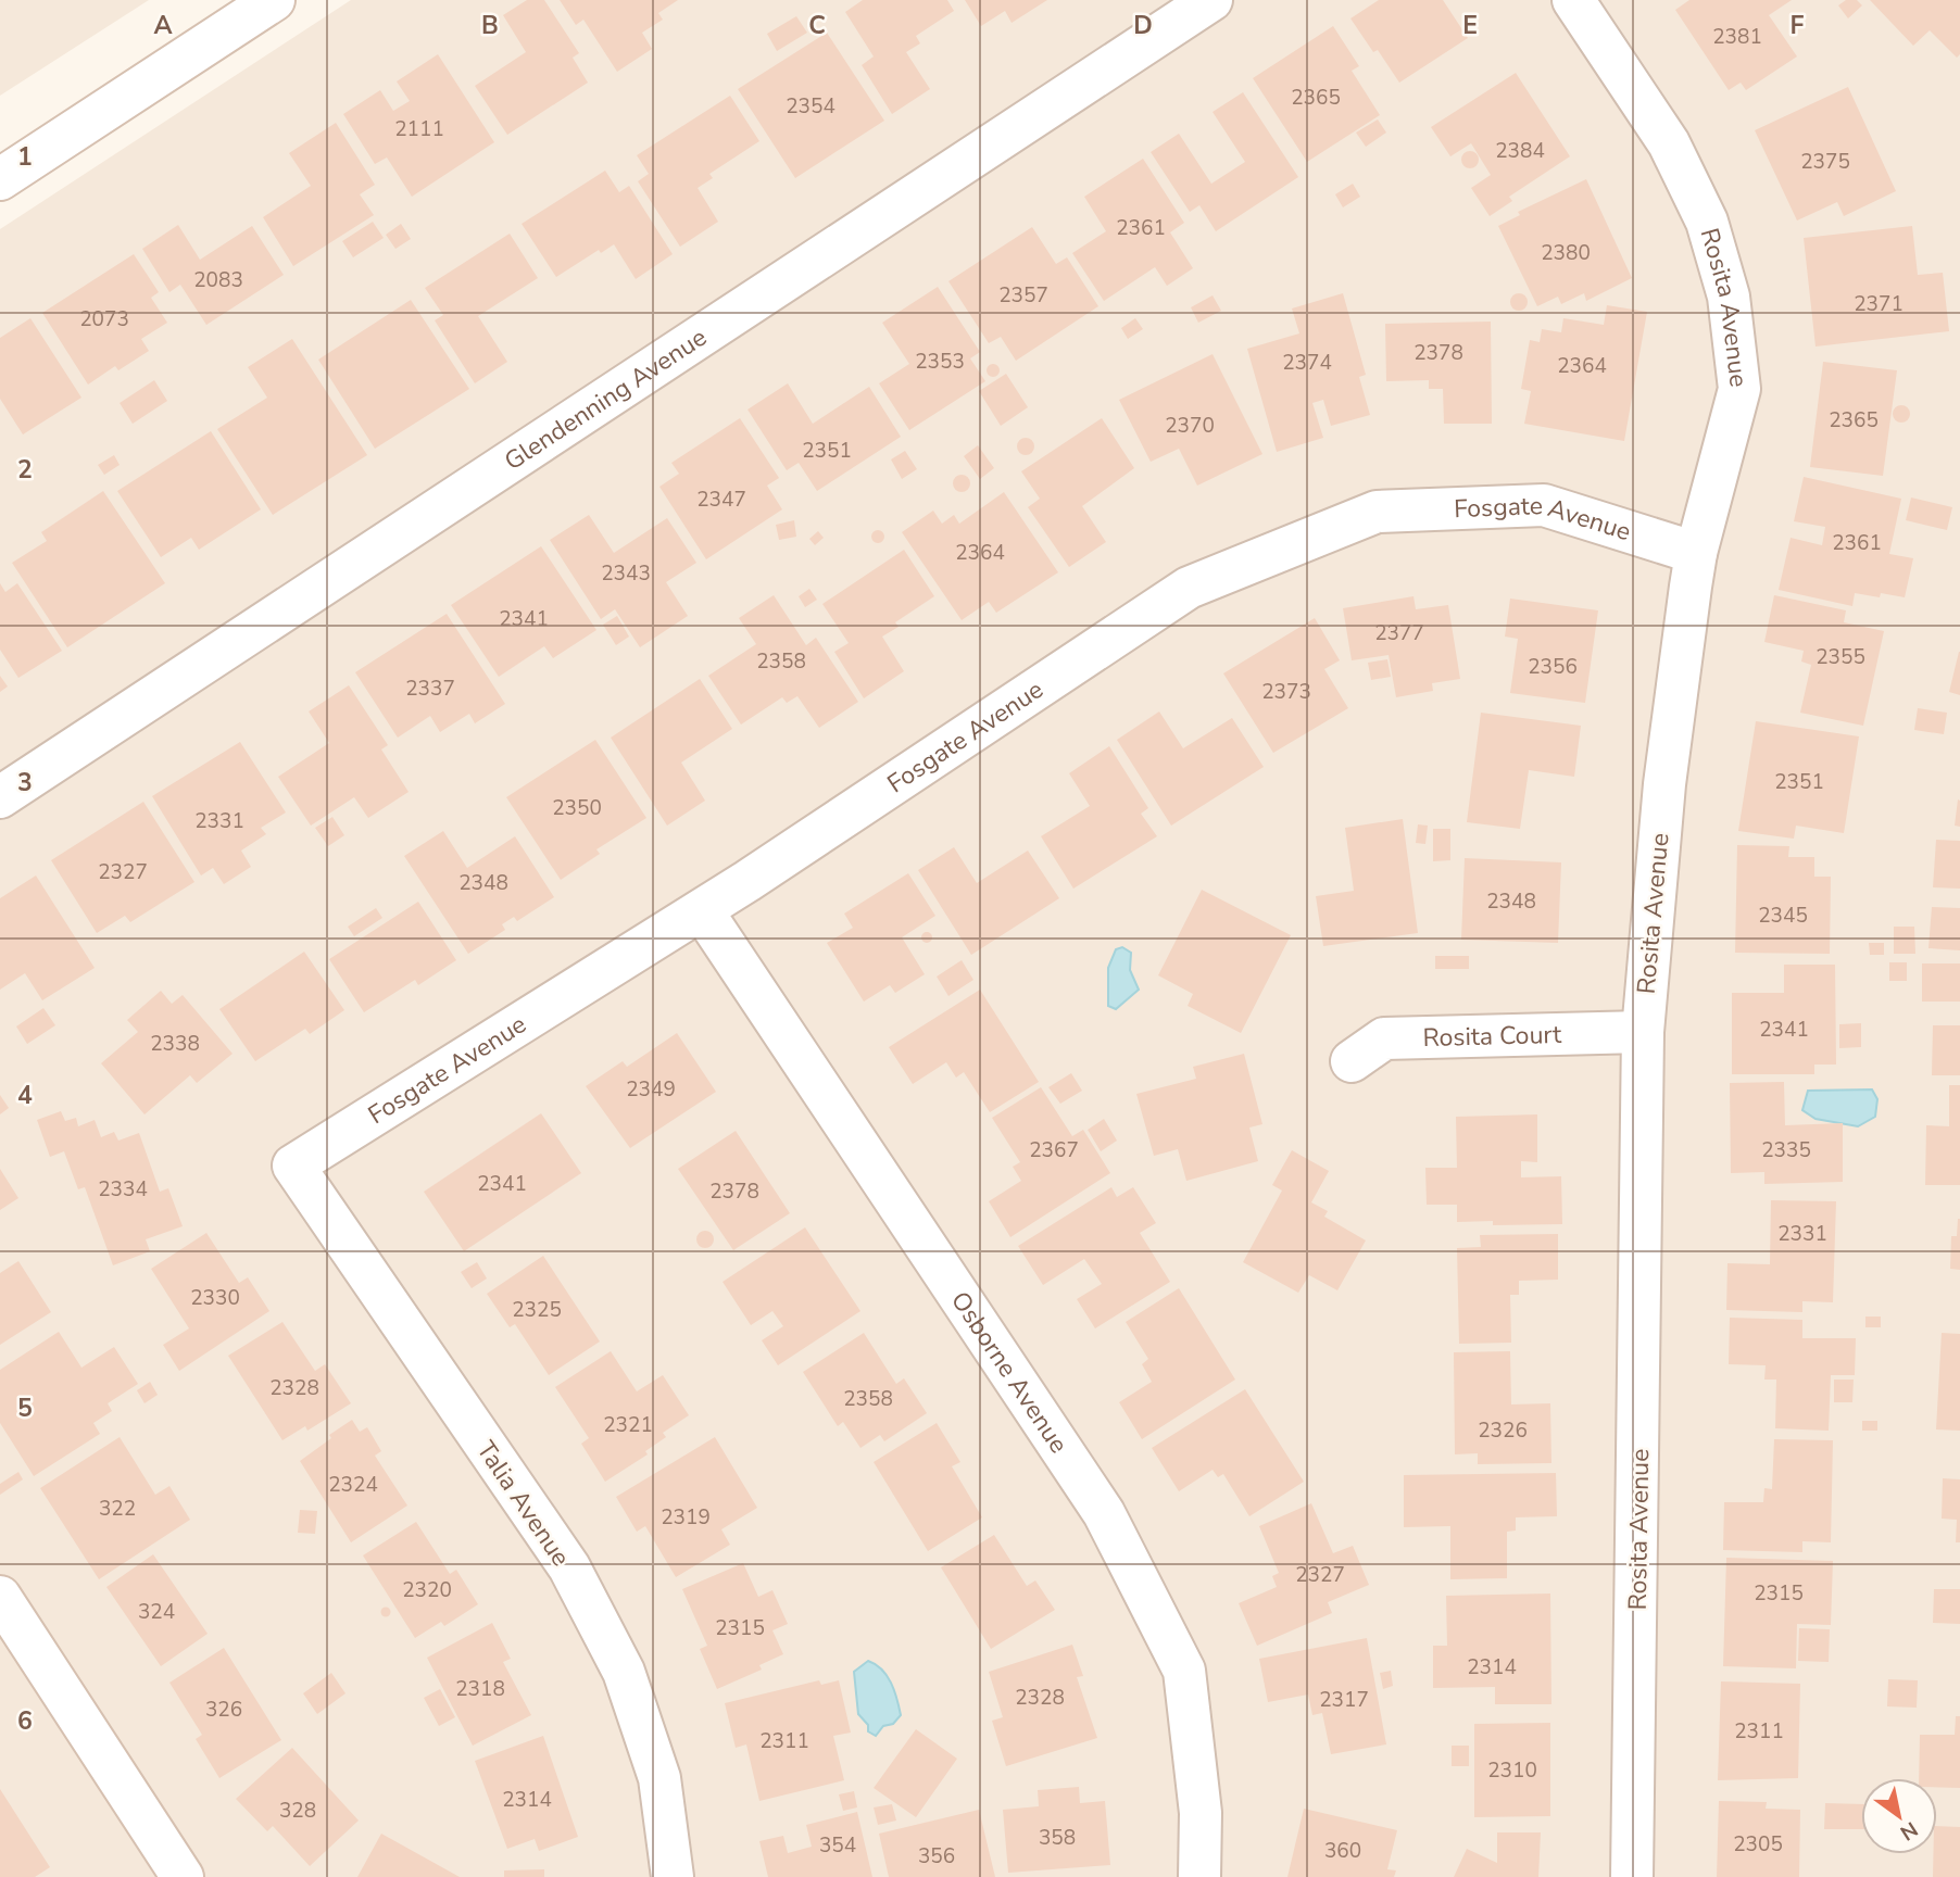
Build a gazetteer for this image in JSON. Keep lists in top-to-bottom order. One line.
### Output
{"streets":{"street":["Rosita Avenue","Glendenning Avenue","Fosgate Avenue","Rosita Court","Osborne Avenue","Talia Avenue"]},"crossings":[["Rosita Avenue","Fosgate Avenue"],["Rosita Avenue","Rosita Court"],["Fosgate Avenue","Osborne Avenue"],["Fosgate Avenue","Talia Avenue"]],"house_numbers":["2381","2365","2354","2111","2384","2375","2361","2380","2083","2357","2371","2073","2378","2353","2374","2364","2365","2370","2351","2347","2361","2364","2343","2341","2377","2355","2358","2356","2337","2373","2351","2350","2331","2327","2348","2348","2345","2341","2338","2349","2367","2335","2341","2334","2378","2331","2330","2325","2328","2358","2321","2326","2324","322","2319","2327","2320","2315","324","2315","2314","2318","2328","2317","326","2311","2311","2310","2314","328","358","2305","354","360","356"],"north":"bottom right","grid":{"columns":["A","B","C","D","E","F"],"rows":["1","2","3","4","5","6"]}}
